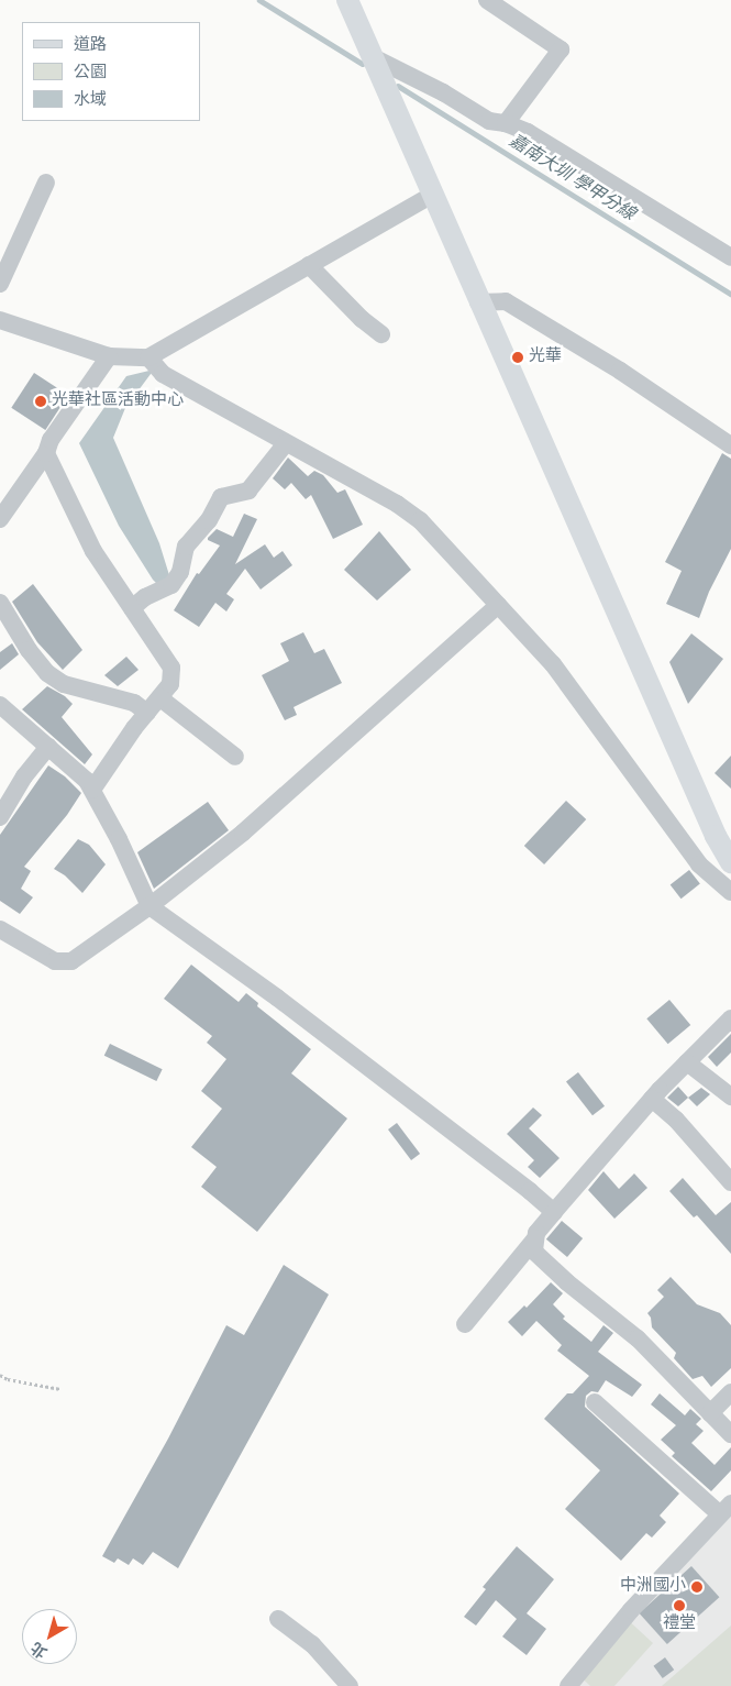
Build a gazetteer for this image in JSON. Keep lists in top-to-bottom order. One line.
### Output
{"water":["嘉南大圳 學甲分線"],"places":["光華","光華社區活動中心","中洲國小","禮堂"],"legend":["道路","公園","水域"],"north":"bottom left"}
